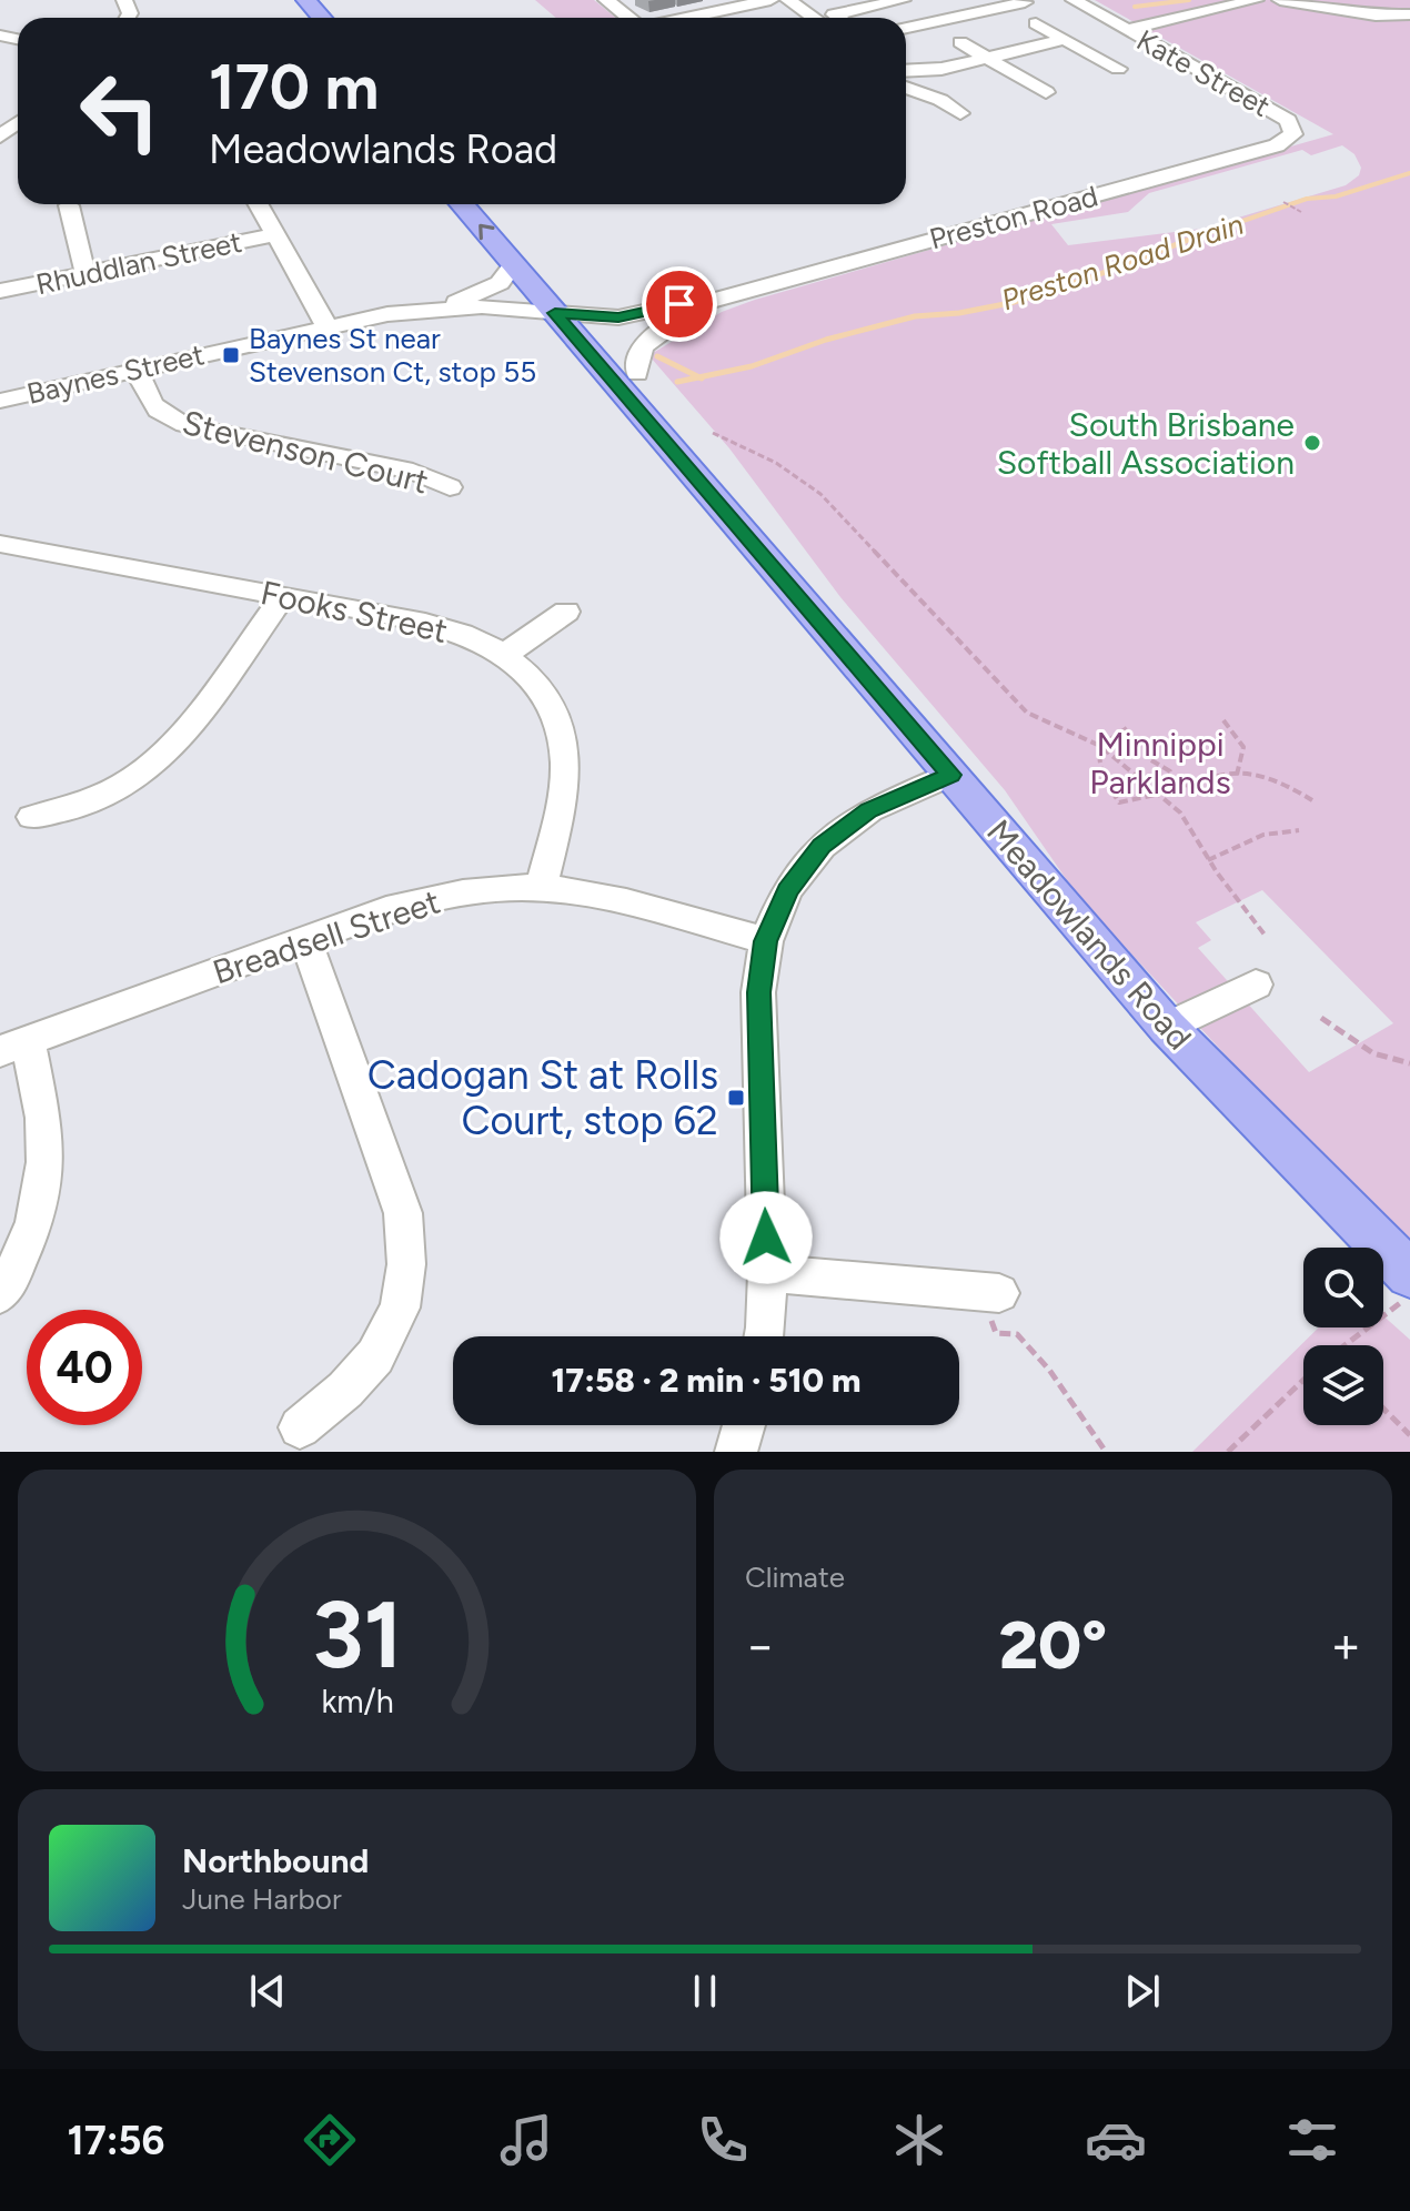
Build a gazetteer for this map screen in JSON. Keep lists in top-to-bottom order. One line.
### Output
{"streets":{"main road":["Meadowlands Road"],"street":["Kate Street","Preston Road","Rhuddlan Street","Baynes Street","Stevenson Court","Fooks Street","Breadsell Street"]},"crossings":[["Kate Street","Preston Road"],["Preston Road","Baynes Street"],["Preston Road","Meadowlands Road"],["Baynes Street","Stevenson Court"],["Baynes Street","Meadowlands Road"],["Fooks Street","Breadsell Street"]],"water":["Preston Road Drain"],"parks":["Minnippi Parklands"],"places":{"transit":["Baynes St near Stevenson Ct, stop 55","Cadogan St at Rolls Court, stop 62"],"other":["South Brisbane Softball Association"]},"page":{"turn":["170 m","Meadowlands Road"],"limit":"40","trip":"17:58 · 2 min · 510 m","tile":"Climate","heat":["−","20°","+"],"song":["Northbound","June Harbor"],"tabs":"17:56","gauge":["31","km/h"]}}
